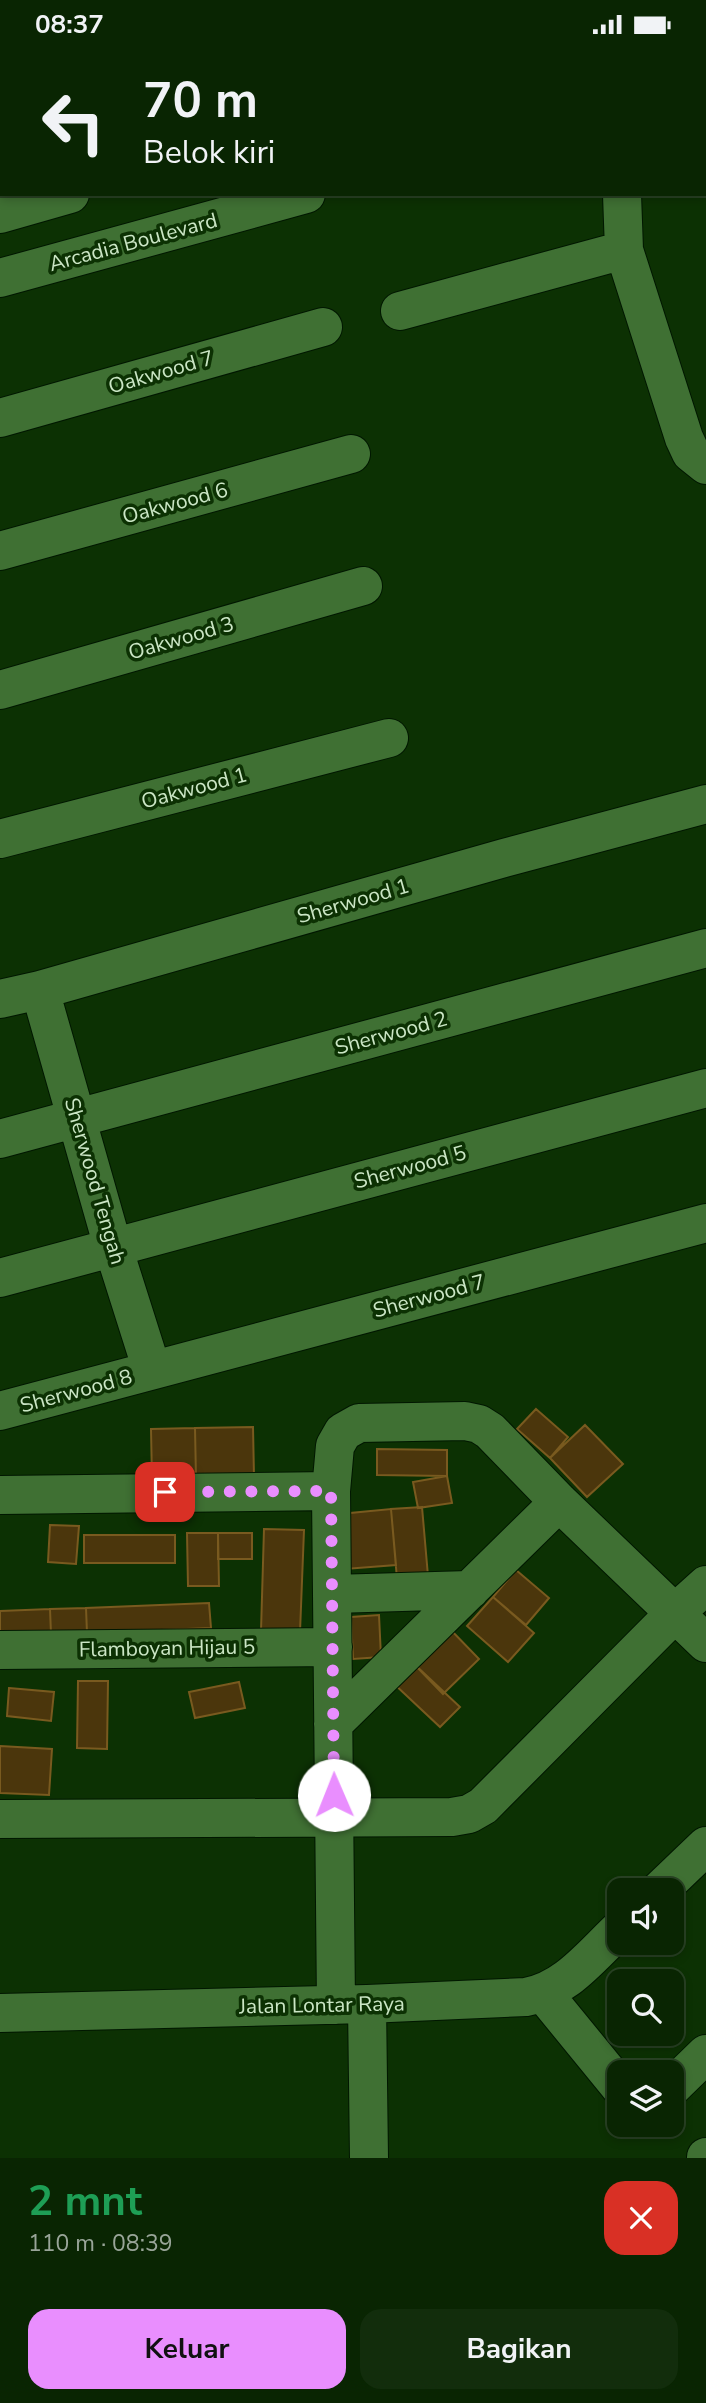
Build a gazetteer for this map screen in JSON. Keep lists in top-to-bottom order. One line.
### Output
{"streets":{"street":["Arcadia Boulevard","Oakwood 7","Oakwood 6","Oakwood 3","Oakwood 1","Sherwood 1","Sherwood 2","Sherwood 5","Sherwood Tengah","Sherwood 7","Sherwood 8","Flamboyan Hijau 5","Jalan Lontar Raya"]},"crossings":[["Sherwood 1","Sherwood Tengah"],["Sherwood 2","Sherwood Tengah"],["Sherwood 5","Sherwood Tengah"],["Sherwood Tengah","Sherwood 7"],["Sherwood Tengah","Sherwood 8"],["Sherwood 7","Sherwood 8"]],"page":{"status":"08:37","turn":["70 m","Belok kiri"],"heading":["2 mnt","110 m · 08:39"],"buttons":["Keluar","Bagikan"]}}
